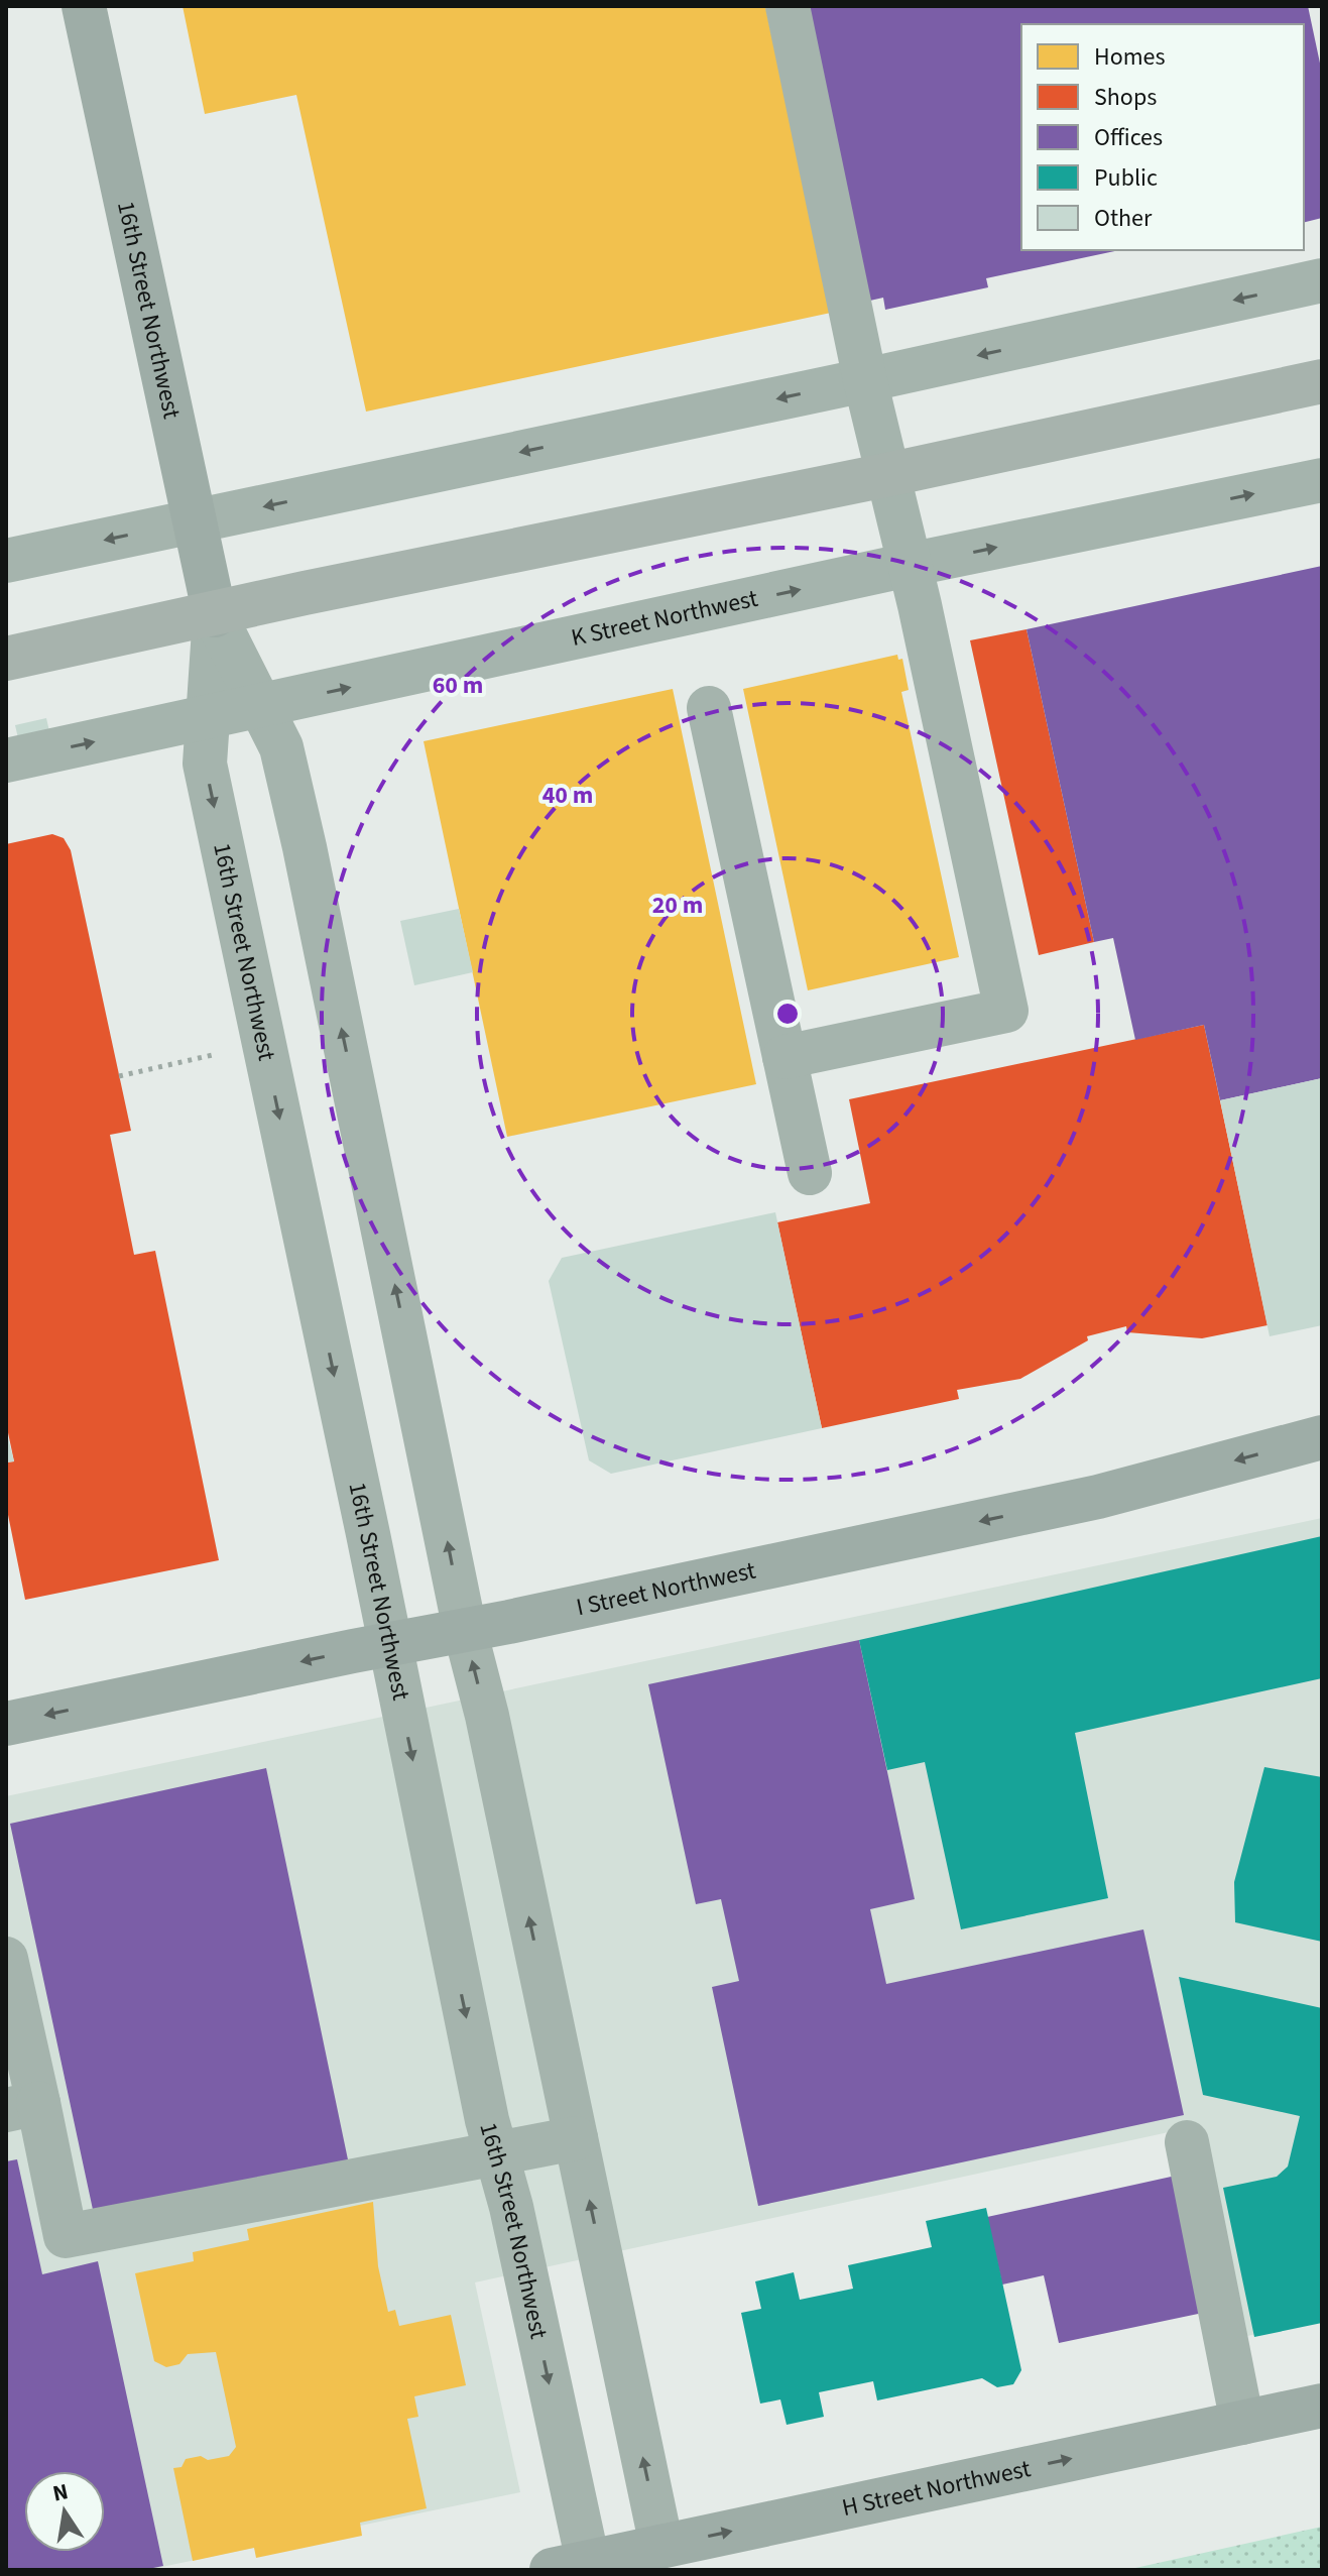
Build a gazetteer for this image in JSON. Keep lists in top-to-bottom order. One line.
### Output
{"streets":{"main road":["16th Street Northwest","I Street Northwest","H Street Northwest"],"street":["K Street Northwest"]},"crossings":[["16th Street Northwest","K Street Northwest"],["16th Street Northwest","I Street Northwest"],["16th Street Northwest","H Street Northwest"]],"one_way":["I Street Northwest","H Street Northwest"],"legend":["Homes","Shops","Offices","Public","Other"],"north":"top","rings":["60 m","40 m","20 m"]}
